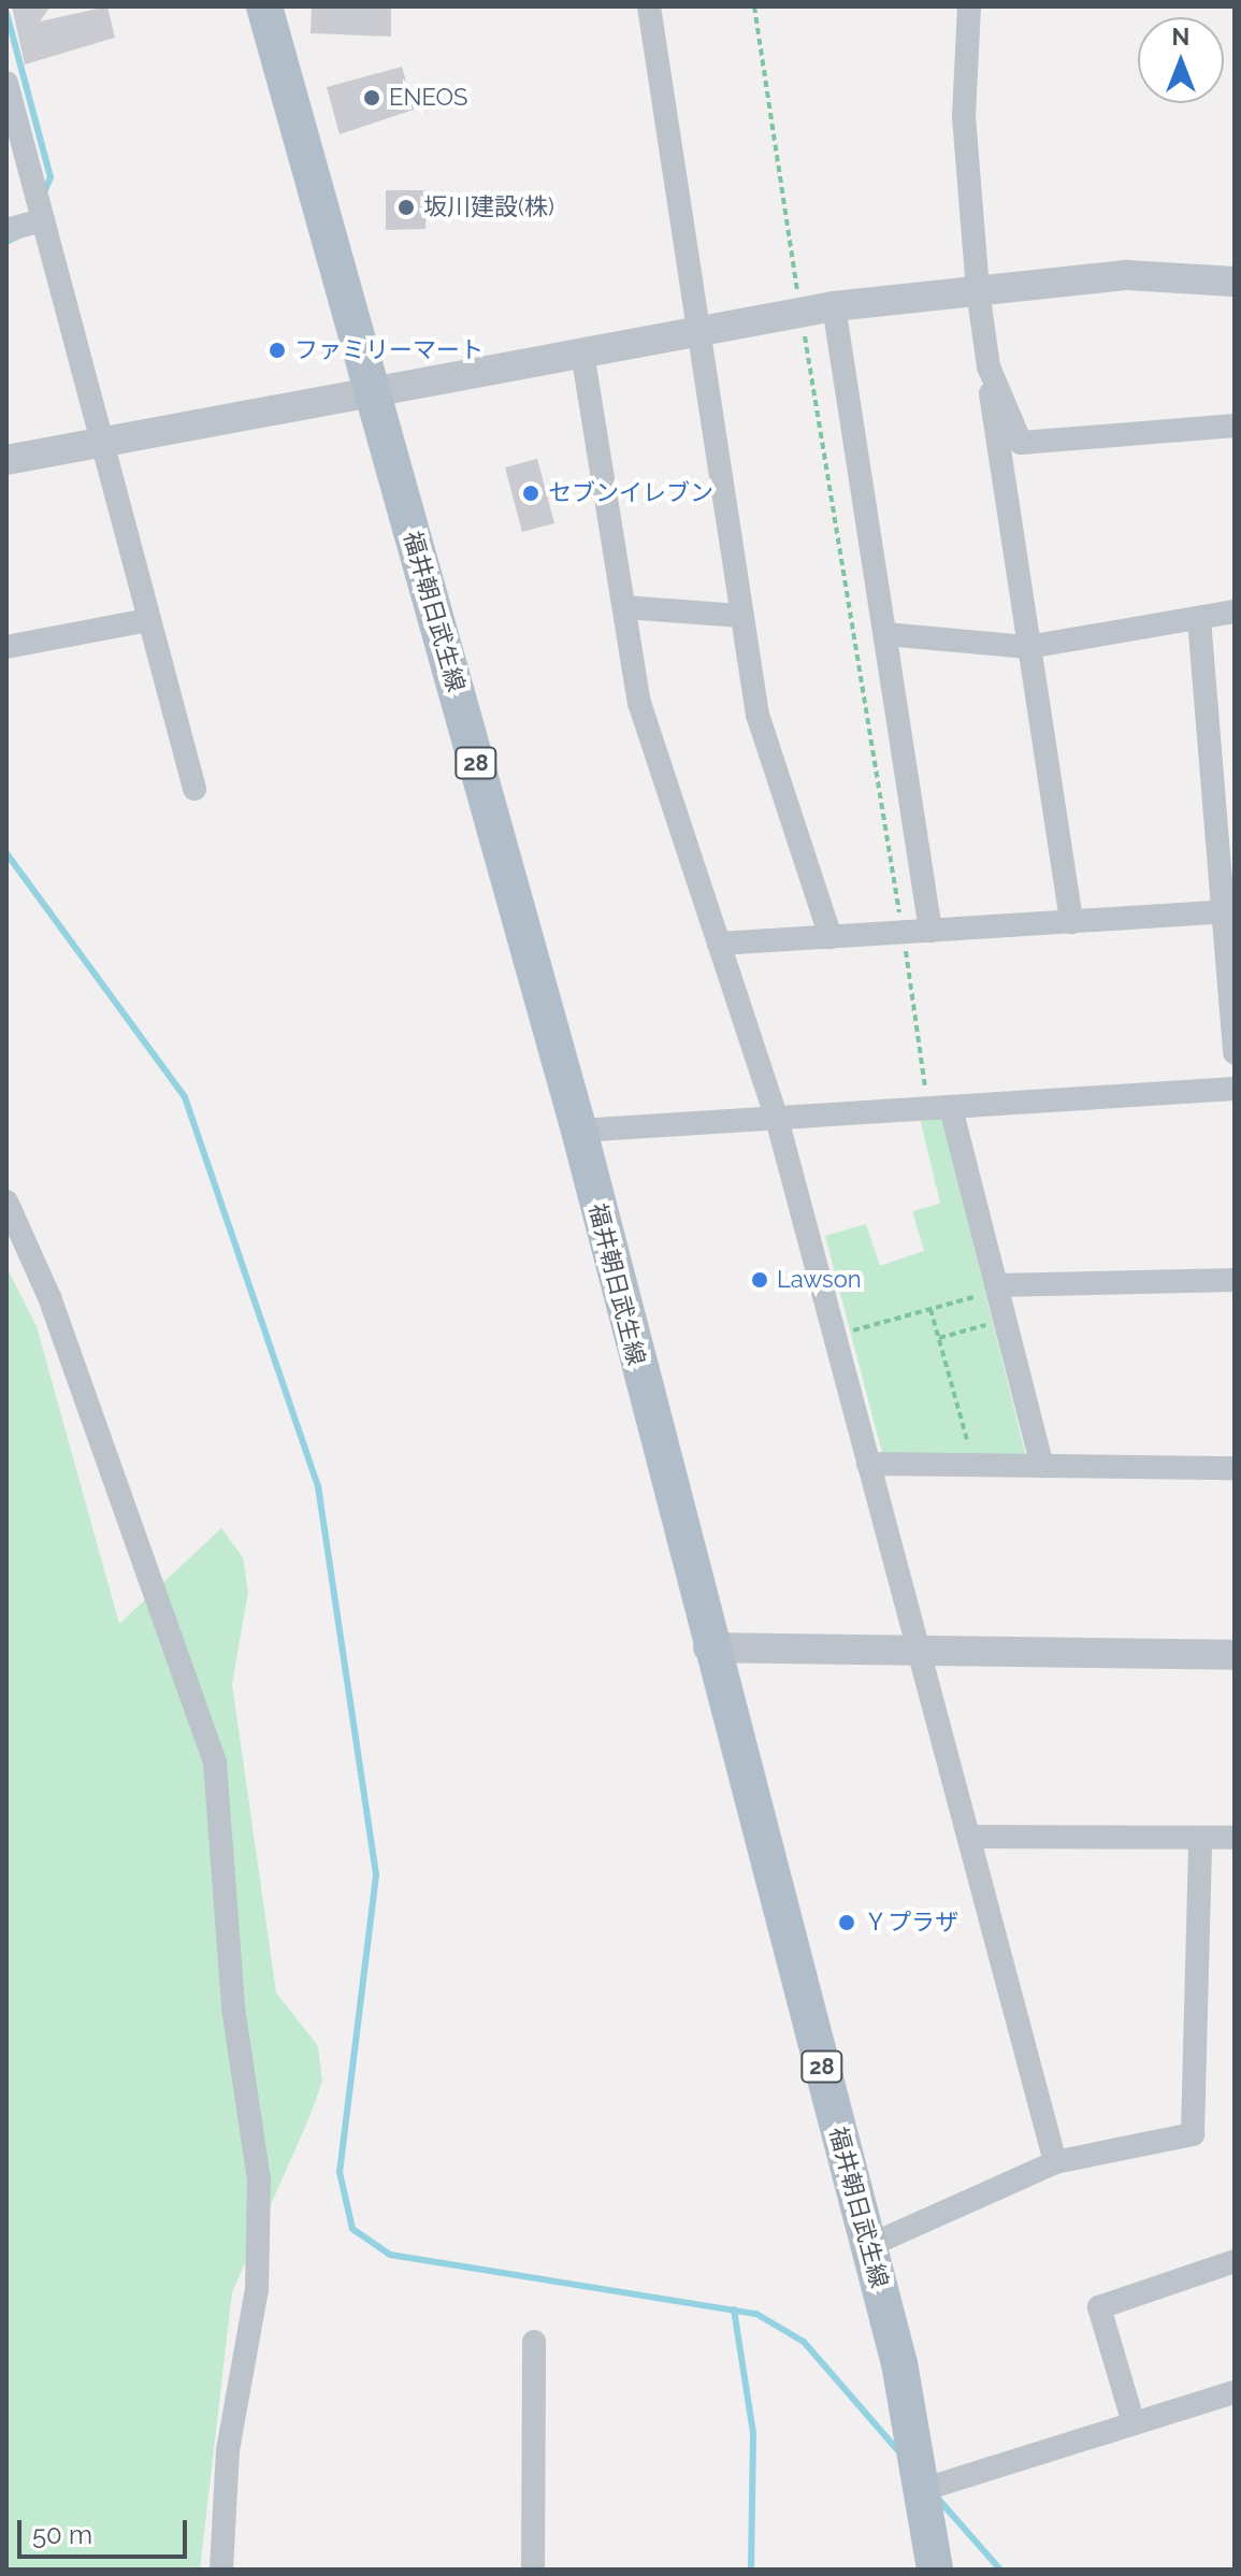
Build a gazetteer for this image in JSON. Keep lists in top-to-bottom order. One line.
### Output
{"streets":{"main road":["福井朝日武生線","28"]},"places":["ENEOS","坂川建設(株)","ファミリーマート","セブンイレブン","Lawson","Ｙプラザ"],"scale_bar":"50 m","north":"top"}
